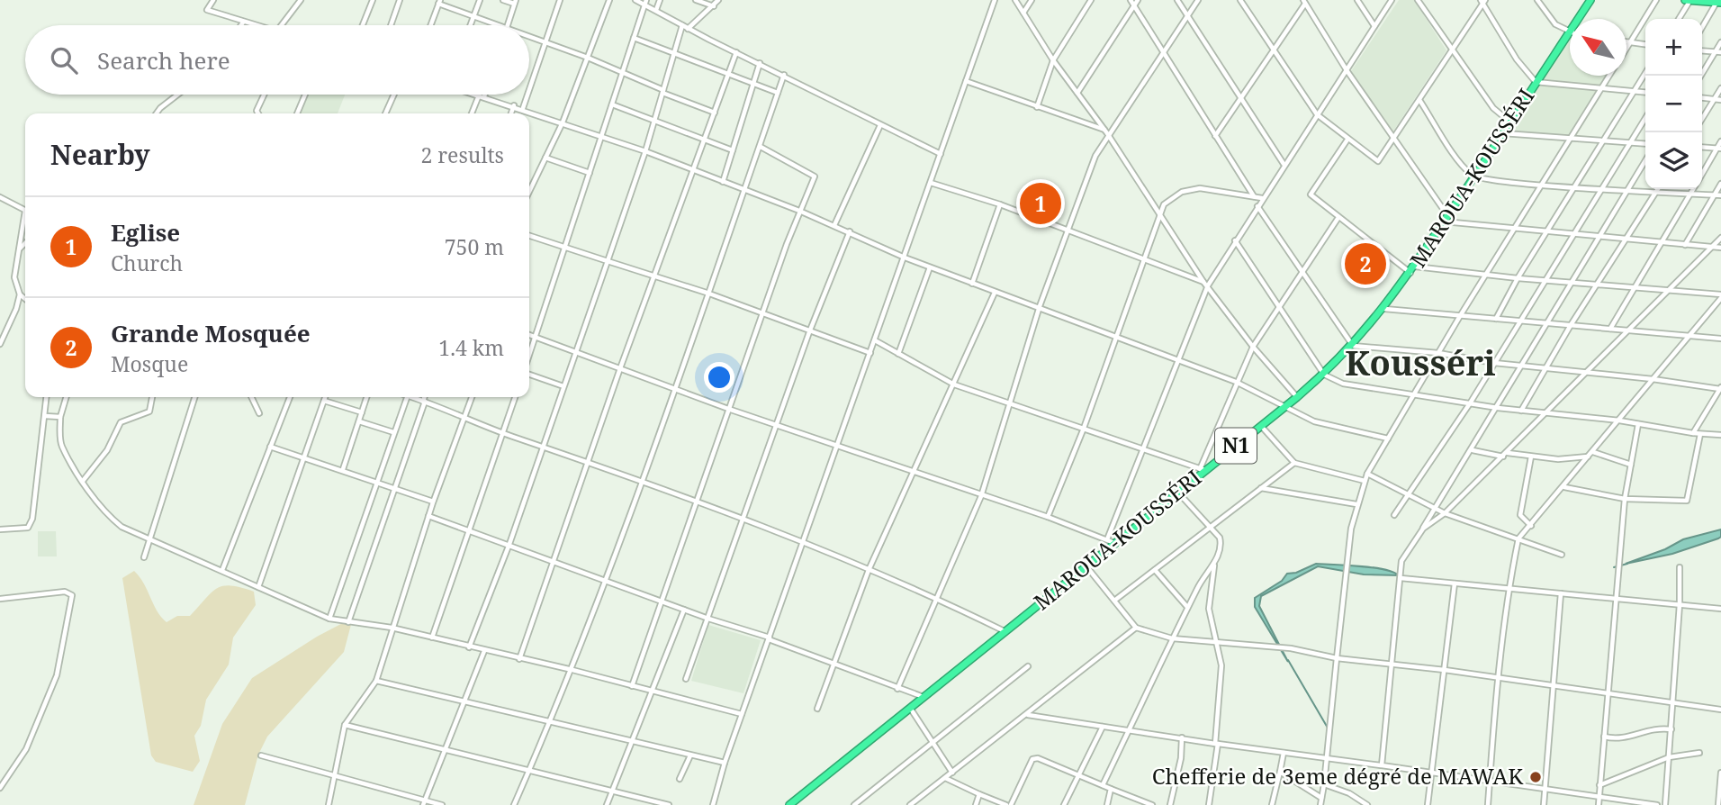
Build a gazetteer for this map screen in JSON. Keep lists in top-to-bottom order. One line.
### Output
{"streets":{"highway":["MAROUA-KOUSSÉRI","N1"]},"districts":["Kousséri"],"places":["Chefferie de 3eme dégré de MAWAK"],"north":"top left","page":{"map_buttons":["+","−"],"search":"Search here","heading":["Nearby","2 results"],"pins":["1","2"],"list":[{"mark":"1","name":"Eglise","note":"Church","value":"750 m"},{"mark":"2","name":"Grande Mosquée","note":"Mosque","value":"1.4 km"}]}}
